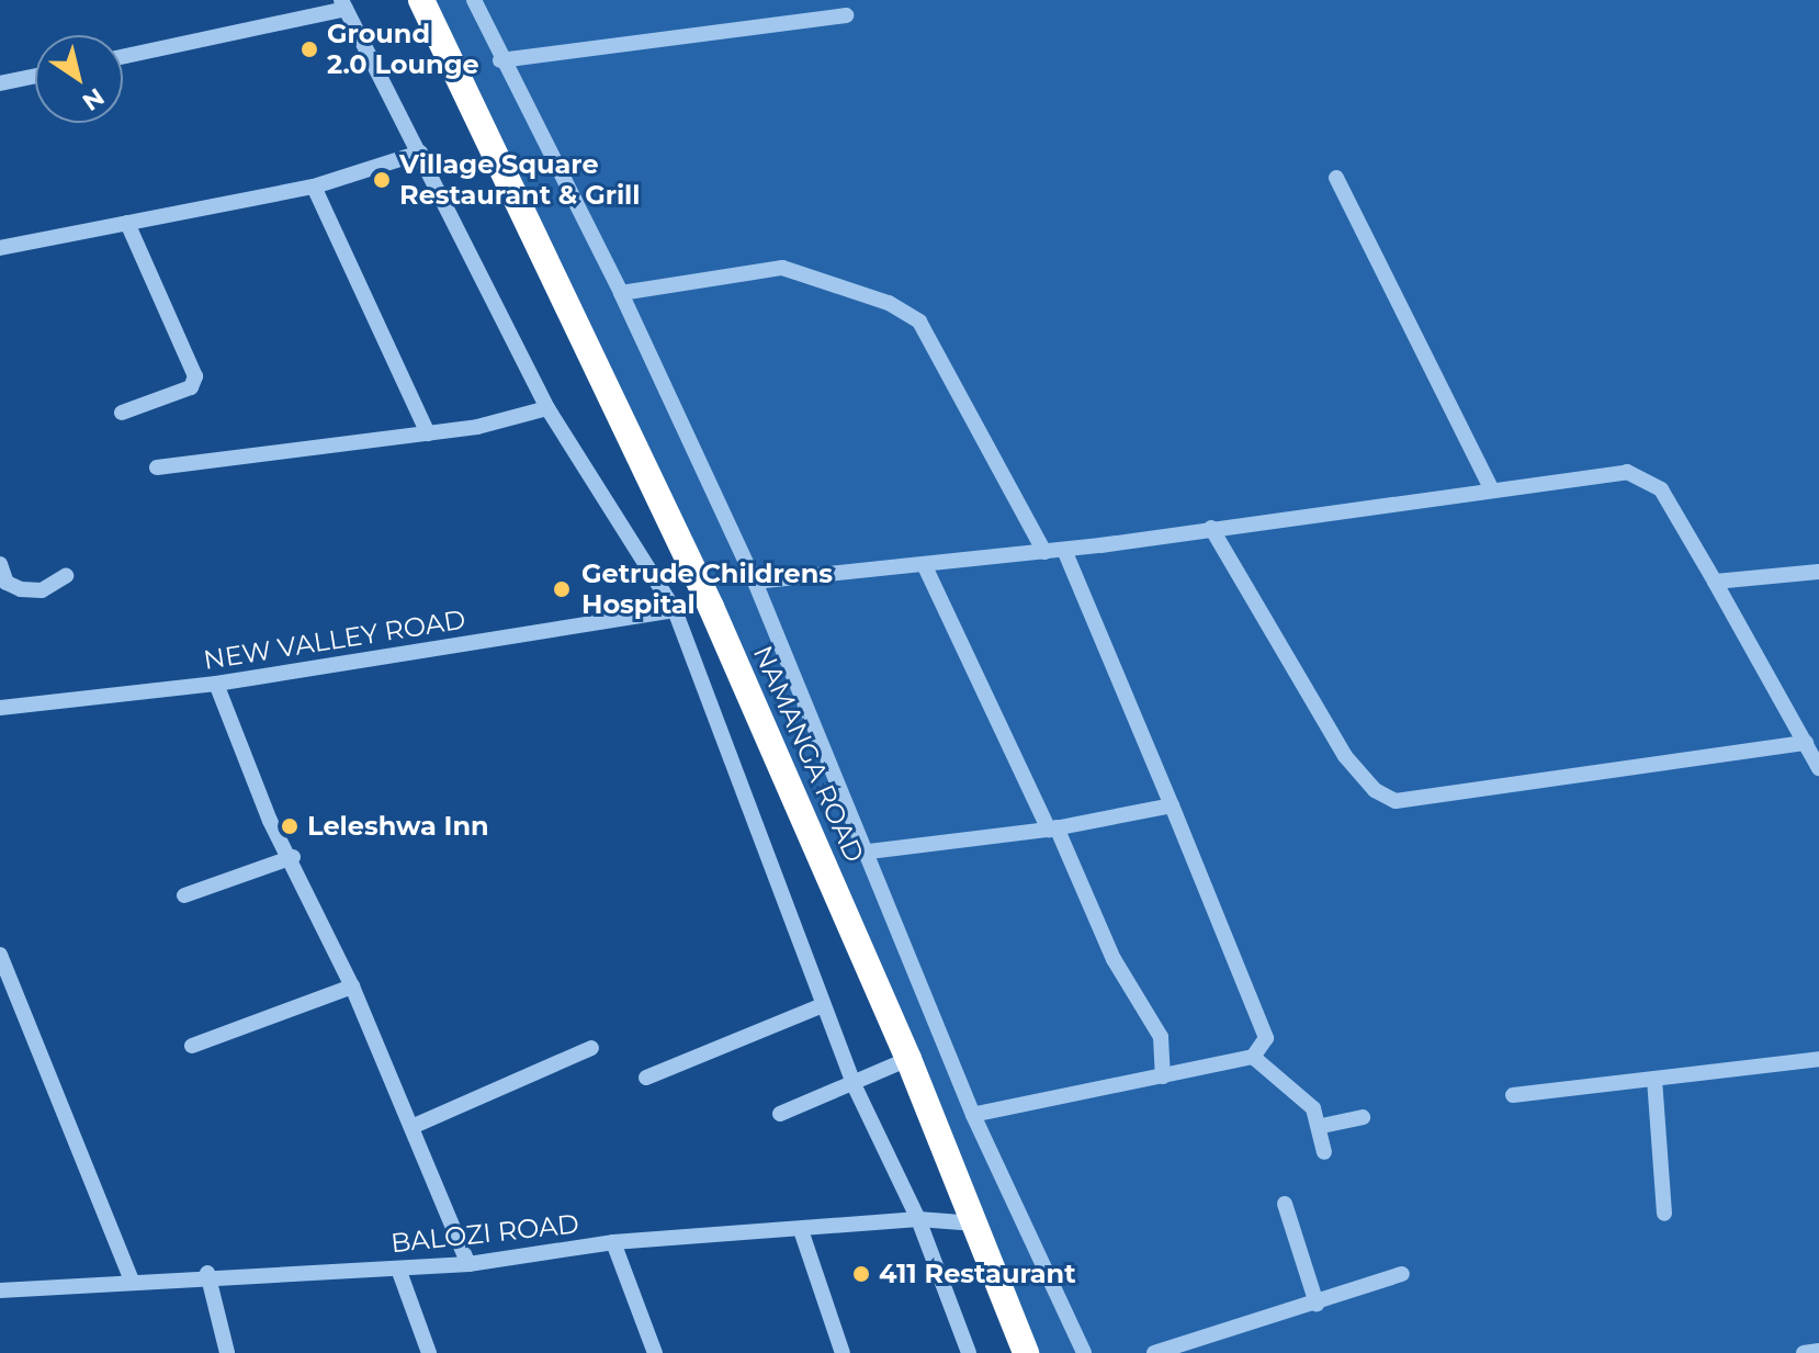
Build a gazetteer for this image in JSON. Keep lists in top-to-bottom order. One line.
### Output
{"streets":{"highway":["NAMANGA ROAD"],"street":["NEW VALLEY ROAD","BALOZI ROAD"]},"crossings":[["NAMANGA ROAD","BALOZI ROAD"]],"places":["Ground 2.0 Lounge","Village Square Restaurant & Grill","Getrude Childrens Hospital","Leleshwa Inn","411 Restaurant"],"north":"bottom right"}
